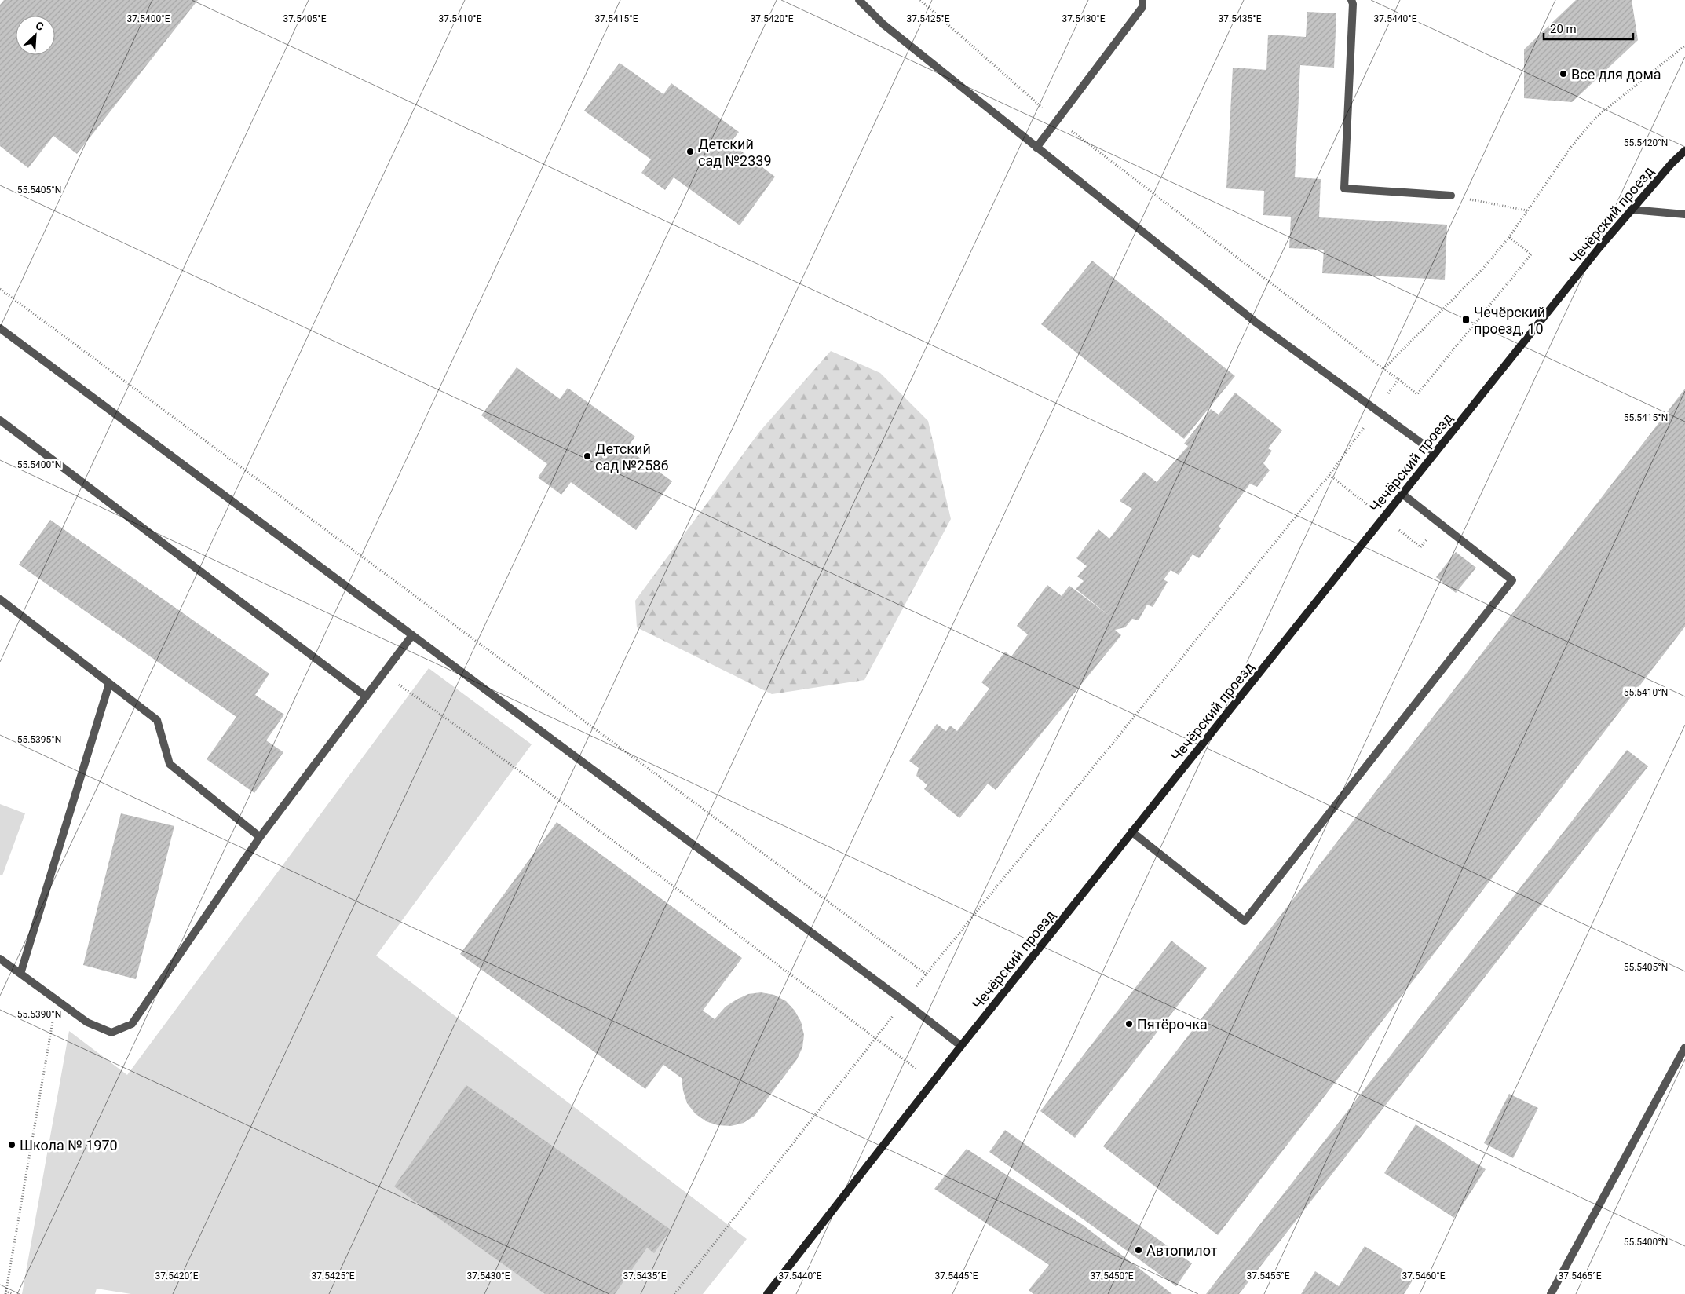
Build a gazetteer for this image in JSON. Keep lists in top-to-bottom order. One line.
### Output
{"streets":{"main road":["Чечёрский проезд"]},"places":{"other":["Все для дома","Детский сад №2339","Детский сад №2586","Пятёрочка","Школа № 1970","Автопилот"],"transit":["Чечёрский проезд, 10"]},"scale_bar":"20 m","north":"top right","coordinates":["37.5400°E","37.5405°E","37.5410°E","37.5415°E","37.5420°E","37.5425°E","37.5430°E","37.5435°E","37.5440°E","55.5420°N","55.5405°N","55.5415°N","55.5400°N","55.5410°N","55.5395°N","55.5390°N","37.5445°E","37.5450°E","37.5455°E","37.5460°E","37.5465°E"]}
